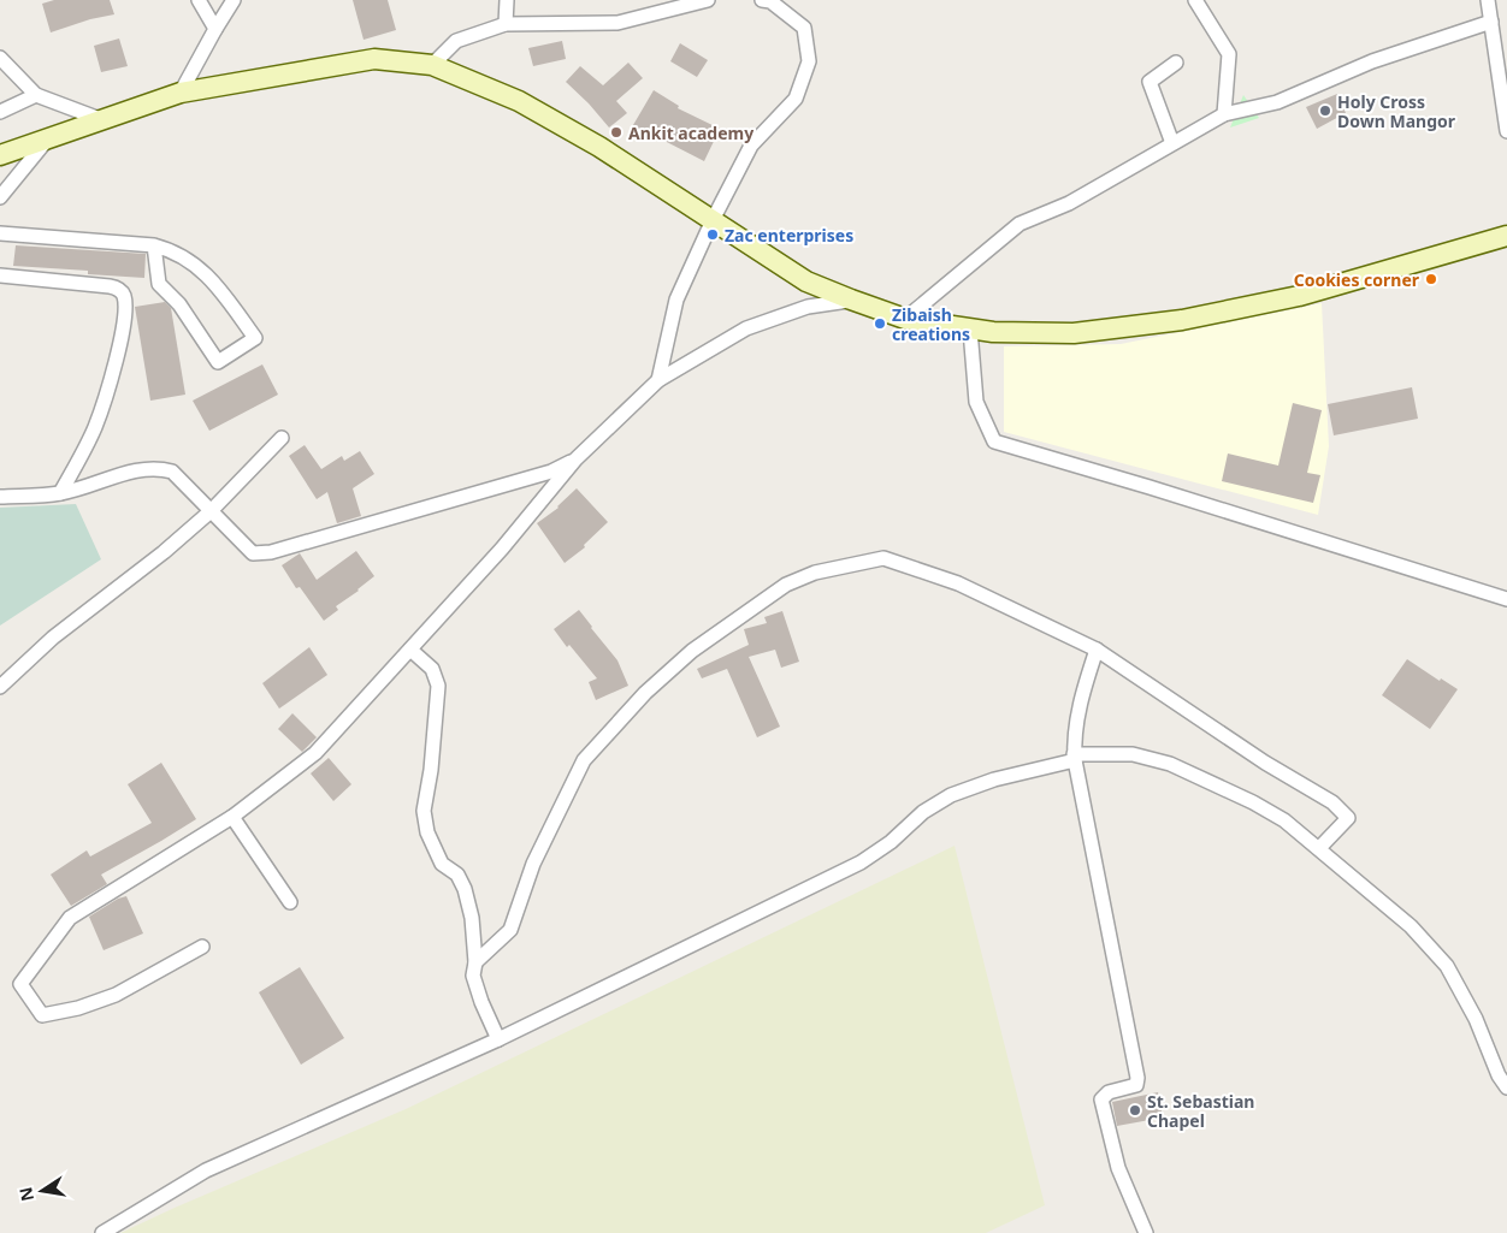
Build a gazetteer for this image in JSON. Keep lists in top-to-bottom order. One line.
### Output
{"places":["Holy Cross Down Mangor","Ankit academy","Zac enterprises","Cookies corner","Zibaish creations","St. Sebastian Chapel"],"north":"left"}
